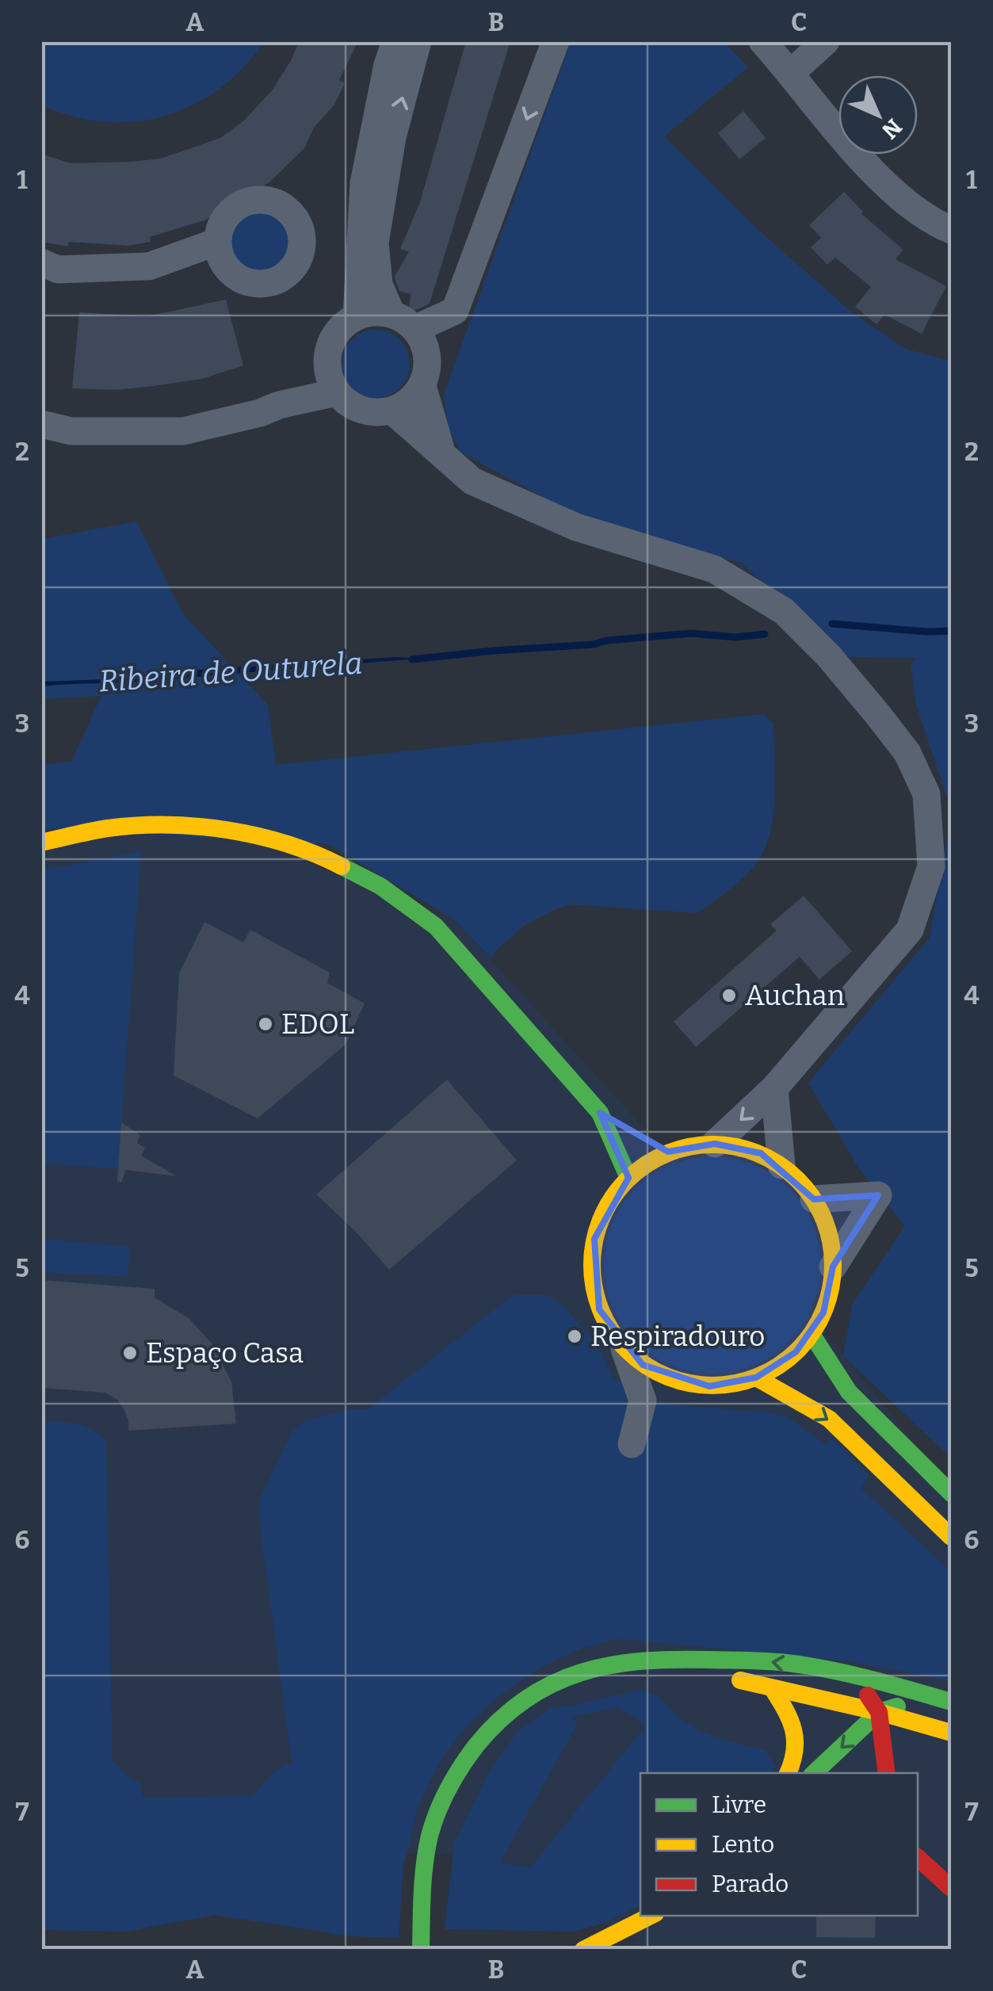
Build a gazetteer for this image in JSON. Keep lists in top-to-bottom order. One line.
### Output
{"water":["Ribeira de Outurela"],"places":["Auchan","EDOL","Respiradouro","Espaço Casa"],"legend":["Livre","Lento","Parado"],"north":"bottom right","grid":{"columns":["A","B","C"],"rows":["1","2","3","4","5","6","7"]}}
